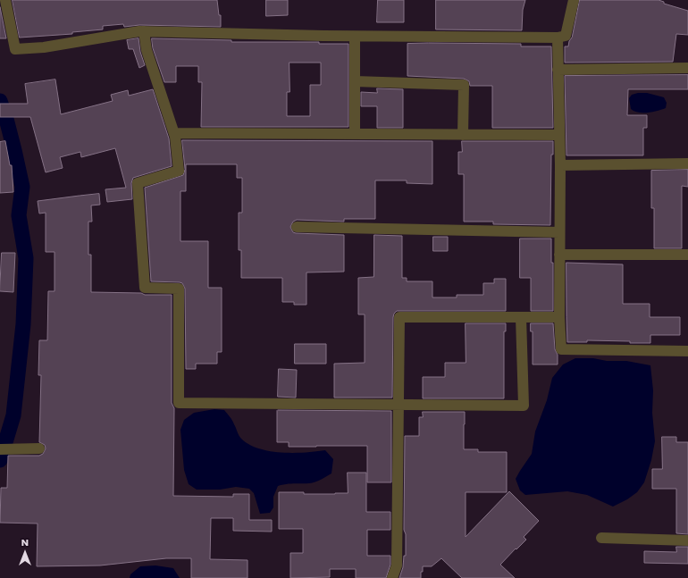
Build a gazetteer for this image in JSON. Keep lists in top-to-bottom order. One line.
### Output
{"north":"top"}
